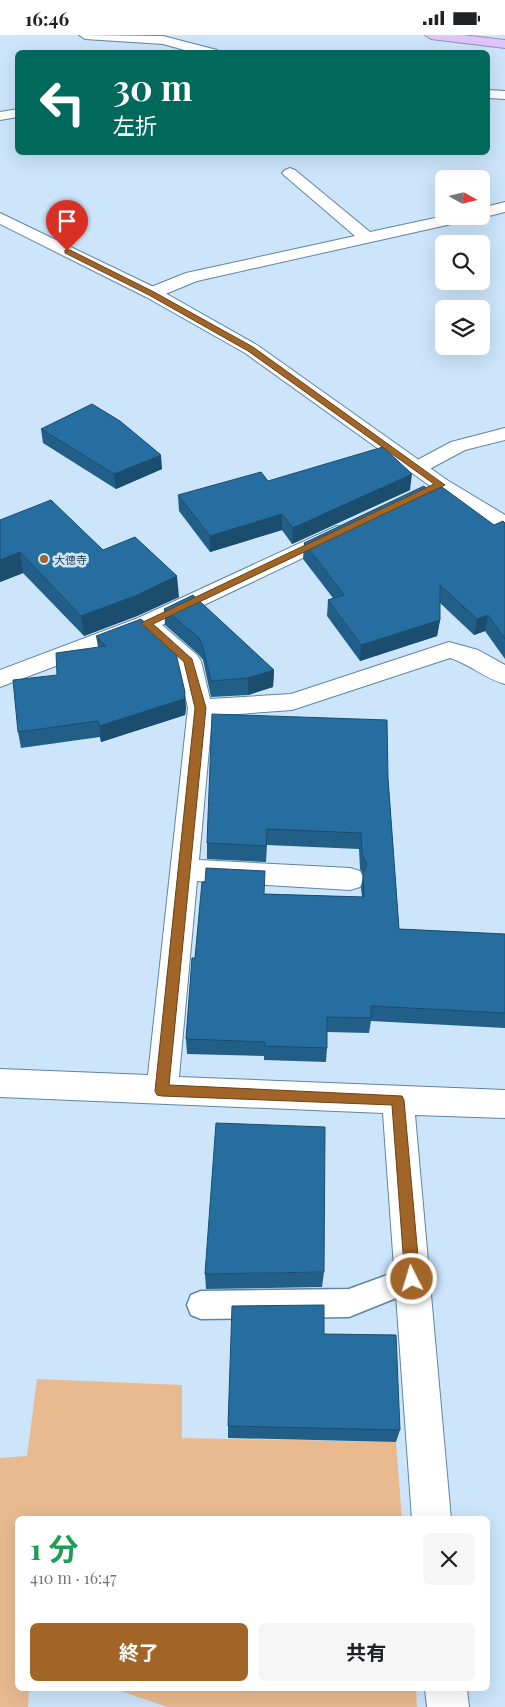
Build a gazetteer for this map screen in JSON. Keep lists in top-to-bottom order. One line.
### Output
{"places":["大徳寺"],"north":"right","page":{"status":"16:46","turn":["30 m","左折"],"heading":["1 分","410 m · 16:47"],"buttons":["終了","共有"]}}
